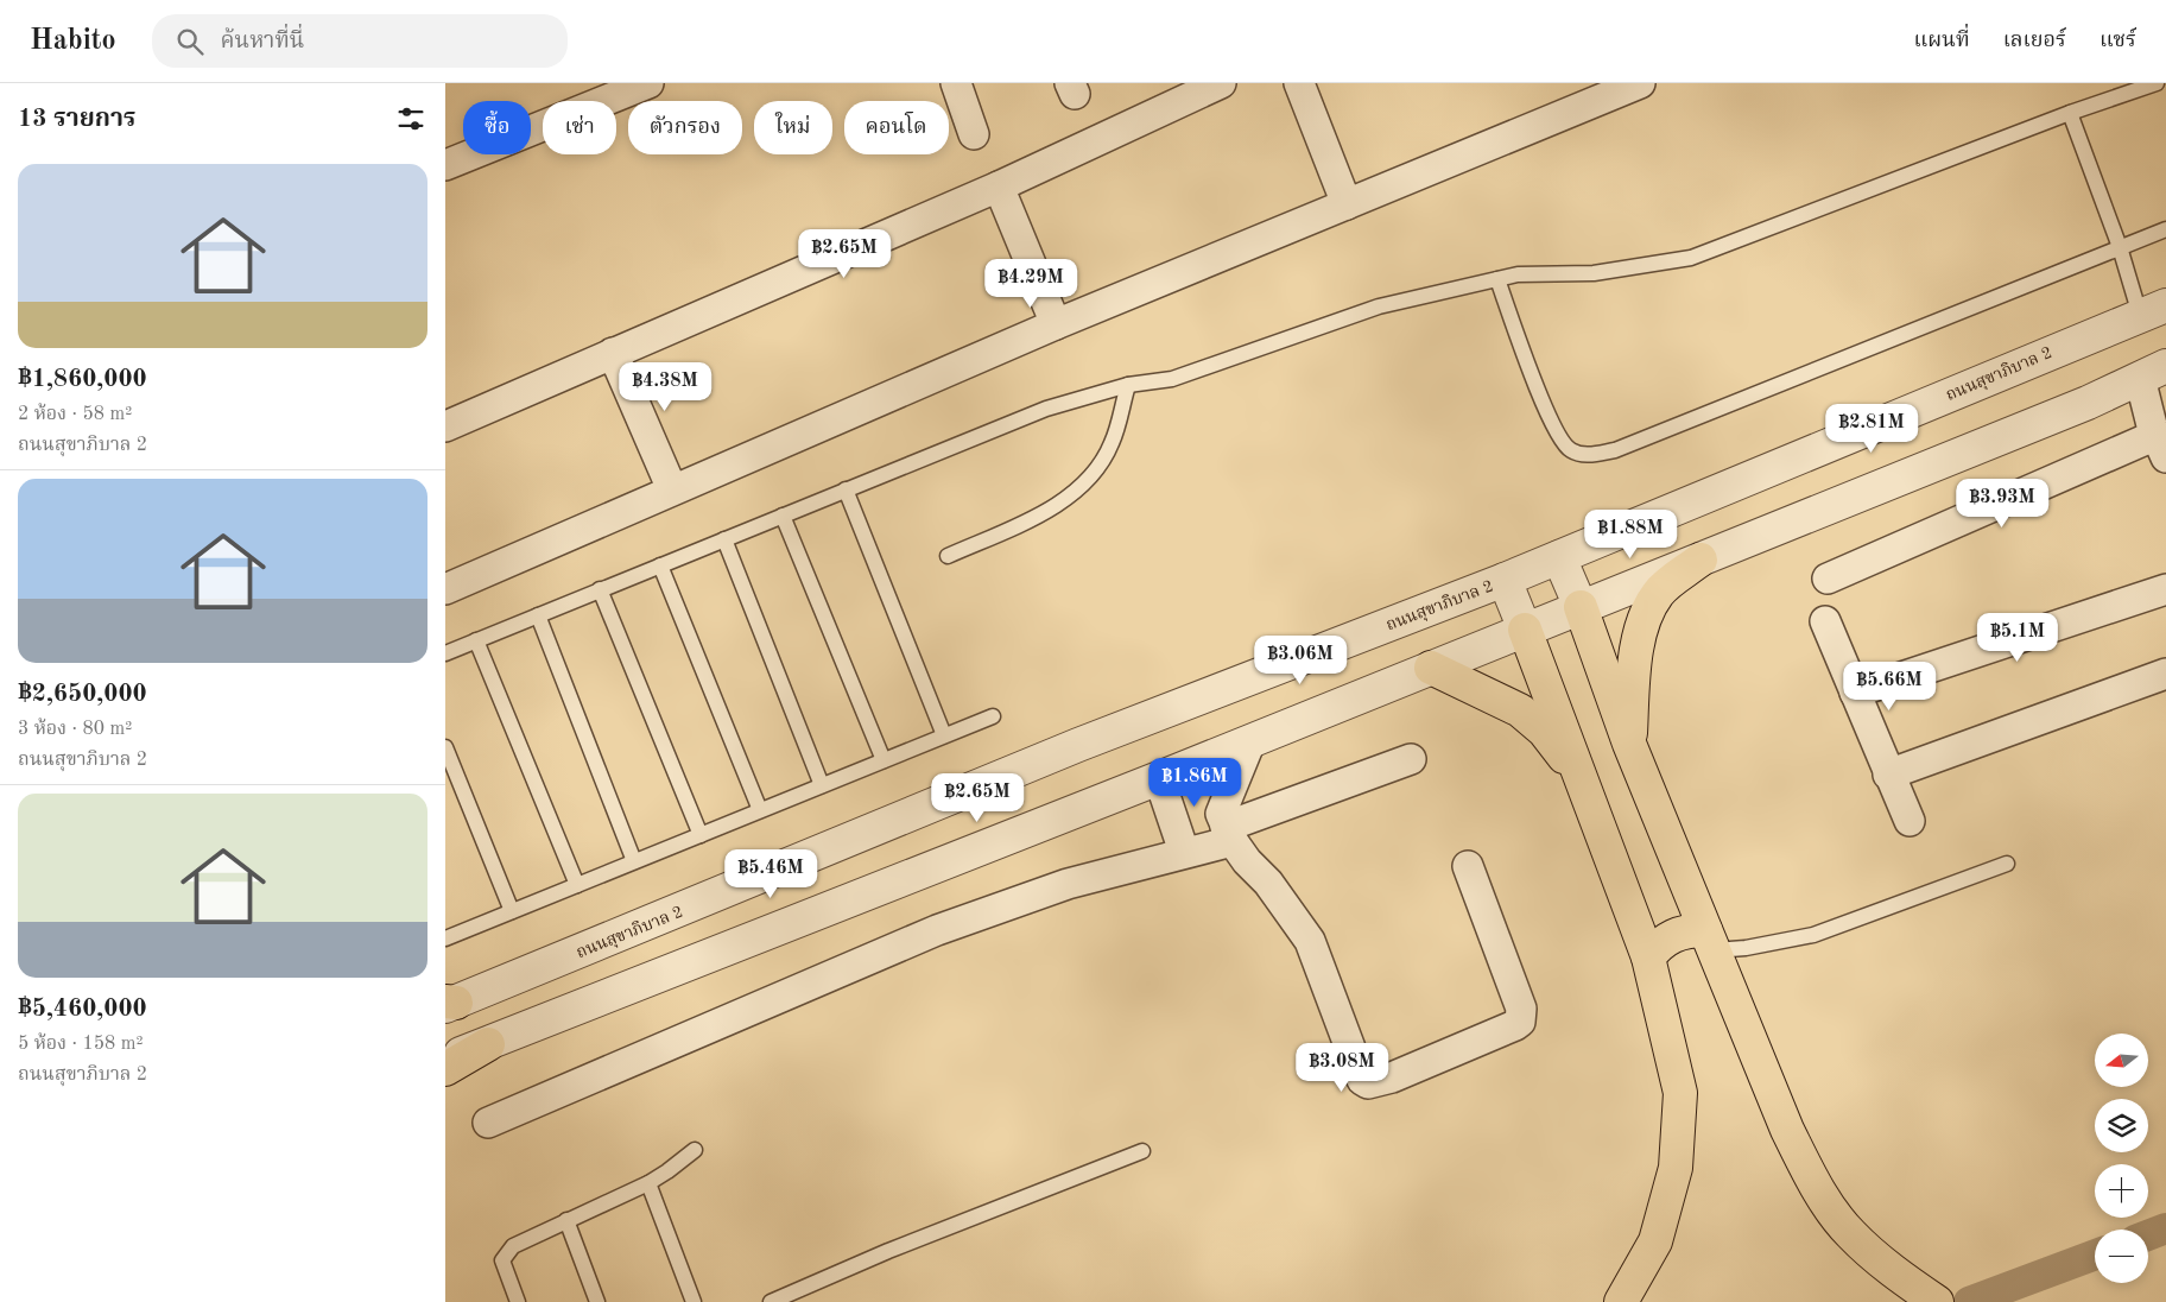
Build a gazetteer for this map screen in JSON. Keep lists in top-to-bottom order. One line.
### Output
{"streets":{"street":["ถนนสุขาภิบาล 2"]},"north":"left","page":{"header":"Habito","search":"ค้นหาที่นี่","nav":["แผนที่","เลเยอร์","แชร์"],"heading":"13 รายการ","chip":["ซื้อ","เช่า","ตัวกรอง","ใหม่","คอนโด"],"list":[{"name":"฿1,860,000","note":"2 ห้อง · 58 m² · ถนนสุขาภิบาล 2"},{"name":"฿2,650,000","note":"3 ห้อง · 80 m² · ถนนสุขาภิบาล 2"},{"name":"฿5,460,000","note":"5 ห้อง · 158 m² · ถนนสุขาภิบาล 2"}],"price":["฿2.65M","฿4.29M","฿4.38M","฿2.81M","฿3.93M","฿1.88M","฿5.1M","฿3.06M","฿5.66M","฿1.86M","฿2.65M","฿5.46M","฿3.08M"],"map_buttons":["+","−"]}}
